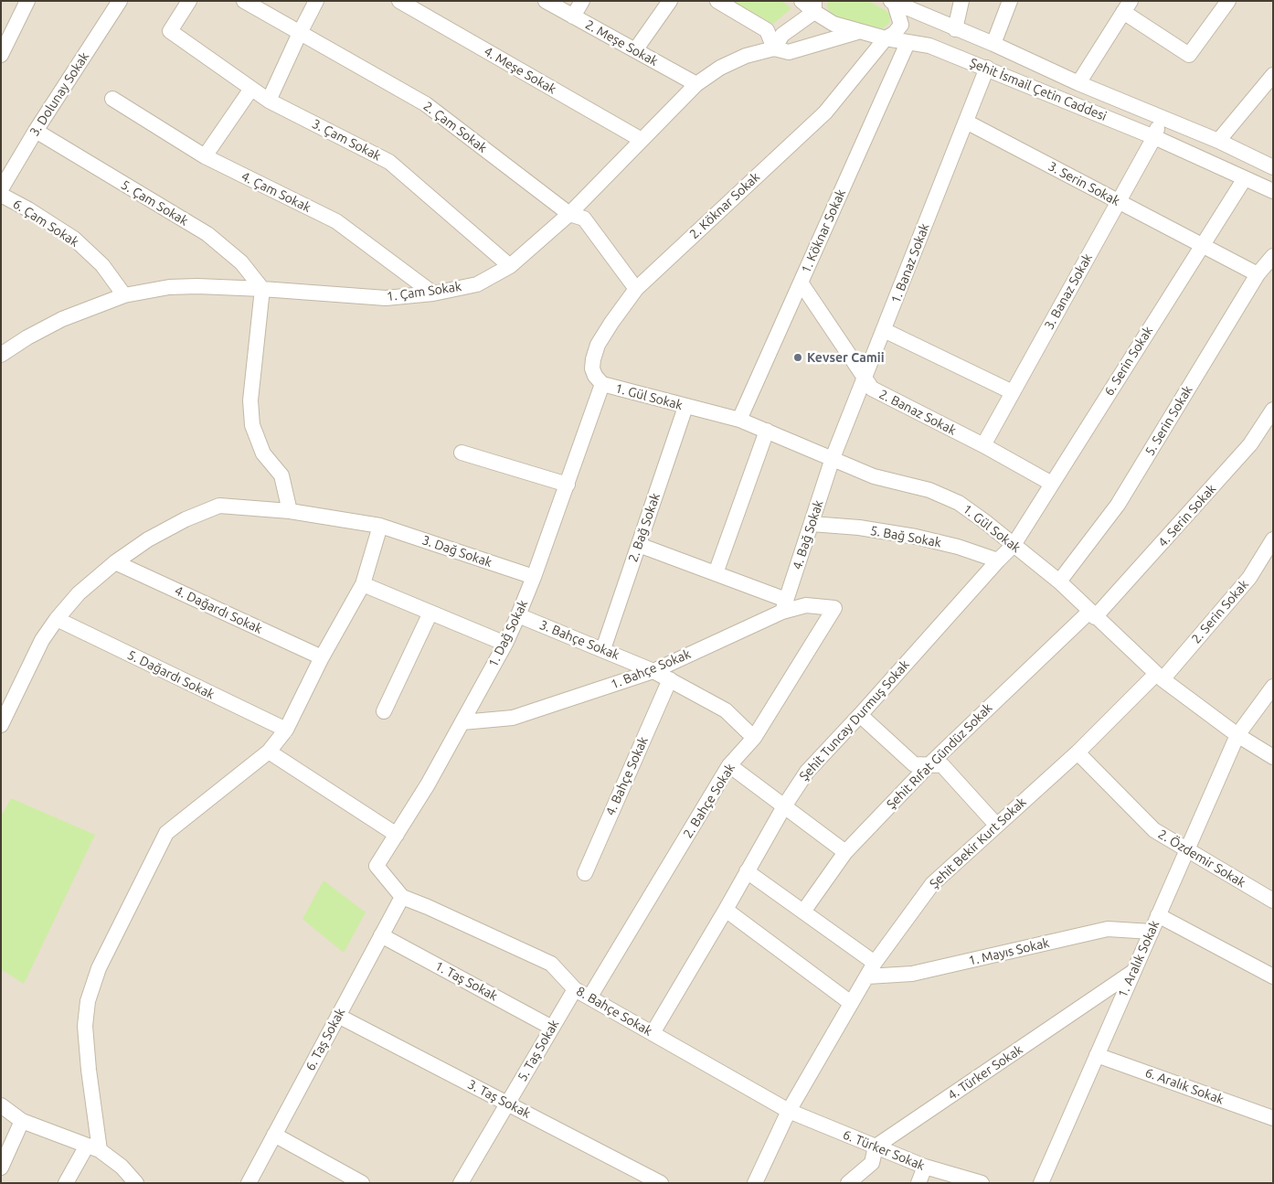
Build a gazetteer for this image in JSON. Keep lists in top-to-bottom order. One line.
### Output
{"streets":{"street":["2. Meşe Sokak","4. Meşe Sokak","Şehit İsmail Çetin Caddesi","3. Dolunay Sokak","2. Çam Sokak","3. Çam Sokak","3. Serin Sokak","4. Çam Sokak","5. Çam Sokak","2. Köknar Sokak","6. Çam Sokak","1. Köknar Sokak","1. Banaz Sokak","1. Çam Sokak","3. Banaz Sokak","6. Serin Sokak","1. Gül Sokak","2. Banaz Sokak","5. Serin Sokak","4. Serin Sokak","2. Bağ Sokak","4. Bağ Sokak","5. Bağ Sokak","3. Dağ Sokak","4. Dağardı Sokak","2. Serin Sokak","1. Dağ Sokak","3. Bahçe Sokak","1. Bahçe Sokak","5. Dağardı Sokak","Şehit Tuncay Durmuş Sokak","Şehit Rıfat Gündüz Sokak","4. Bahçe Sokak","2. Bahçe Sokak","Şehit Bekir Kurt Sokak","2. Özdemir Sokak","1. Mayıs Sokak","1. Aralık Sokak","1. Taş Sokak","8. Bahçe Sokak","6. Taş Sokak","5. Taş Sokak","4. Türker Sokak","6. Aralık Sokak","3. Taş Sokak","6. Türker Sokak"]},"crossings":[["2. Meşe Sokak","1. Çam Sokak"],["4. Meşe Sokak","1. Çam Sokak"],["Şehit İsmail Çetin Caddesi","2. Köknar Sokak"],["Şehit İsmail Çetin Caddesi","1. Köknar Sokak"],["Şehit İsmail Çetin Caddesi","1. Banaz Sokak"],["Şehit İsmail Çetin Caddesi","1. Çam Sokak"],["Şehit İsmail Çetin Caddesi","3. Banaz Sokak"],["Şehit İsmail Çetin Caddesi","6. Serin Sokak"],["3. Dolunay Sokak","5. Çam Sokak"],["2. Çam Sokak","2. Köknar Sokak"],["2. Çam Sokak","1. Çam Sokak"],["3. Çam Sokak","1. Çam Sokak"],["3. Serin Sokak","1. Banaz Sokak"],["3. Serin Sokak","3. Banaz Sokak"],["3. Serin Sokak","6. Serin Sokak"],["3. Serin Sokak","5. Serin Sokak"],["4. Çam Sokak","1. Çam Sokak"],["5. Çam Sokak","1. Çam Sokak"],["2. Köknar Sokak","1. Gül Sokak"],["2. Köknar Sokak","1. Dağ Sokak"],["6. Çam Sokak","1. Çam Sokak"],["1. Köknar Sokak","1. Gül Sokak"],["1. Köknar Sokak","2. Banaz Sokak"],["1. Banaz Sokak","1. Gül Sokak"],["1. Banaz Sokak","2. Banaz Sokak"],["1. Banaz Sokak","4. Bağ Sokak"],["3. Banaz Sokak","2. Banaz Sokak"],["6. Serin Sokak","1. Gül Sokak"],["6. Serin Sokak","2. Banaz Sokak"],["6. Serin Sokak","Şehit Tuncay Durmuş Sokak"],["1. Gül Sokak","5. Serin Sokak"],["1. Gül Sokak","4. Serin Sokak"],["1. Gül Sokak","2. Bağ Sokak"],["1. Gül Sokak","4. Bağ Sokak"],["1. Gül Sokak","2. Serin Sokak"],["1. Gül Sokak","1. Dağ Sokak"],["1. Gül Sokak","Şehit Tuncay Durmuş Sokak"],["1. Gül Sokak","Şehit Rıfat Gündüz Sokak"],["1. Gül Sokak","Şehit Bekir Kurt Sokak"],["1. Gül Sokak","1. Aralık Sokak"],["4. Serin Sokak","Şehit Rıfat Gündüz Sokak"],["2. Bağ Sokak","3. Bahçe Sokak"],["4. Bağ Sokak","5. Bağ Sokak"],["4. Bağ Sokak","1. Bahçe Sokak"],["5. Bağ Sokak","Şehit Tuncay Durmuş Sokak"],["3. Dağ Sokak","4. Dağardı Sokak"],["3. Dağ Sokak","1. Dağ Sokak"],["3. Dağ Sokak","5. Dağardı Sokak"],["2. Serin Sokak","Şehit Bekir Kurt Sokak"],["1. Dağ Sokak","3. Bahçe Sokak"],["1. Dağ Sokak","1. Bahçe Sokak"],["1. Dağ Sokak","8. Bahçe Sokak"],["3. Bahçe Sokak","1. Bahçe Sokak"],["3. Bahçe Sokak","4. Bahçe Sokak"],["3. Bahçe Sokak","2. Bahçe Sokak"],["1. Bahçe Sokak","2. Bahçe Sokak"],["Şehit Tuncay Durmuş Sokak","8. Bahçe Sokak"],["2. Bahçe Sokak","8. Bahçe Sokak"],["Şehit Bekir Kurt Sokak","2. Özdemir Sokak"],["Şehit Bekir Kurt Sokak","1. Mayıs Sokak"],["Şehit Bekir Kurt Sokak","8. Bahçe Sokak"],["Şehit Bekir Kurt Sokak","6. Türker Sokak"],["2. Özdemir Sokak","1. Aralık Sokak"],["1. Mayıs Sokak","1. Aralık Sokak"],["1. Aralık Sokak","4. Türker Sokak"],["1. Aralık Sokak","6. Aralık Sokak"],["1. Taş Sokak","6. Taş Sokak"],["1. Taş Sokak","5. Taş Sokak"],["8. Bahçe Sokak","6. Taş Sokak"],["8. Bahçe Sokak","5. Taş Sokak"],["8. Bahçe Sokak","6. Türker Sokak"],["6. Taş Sokak","3. Taş Sokak"],["5. Taş Sokak","3. Taş Sokak"],["4. Türker Sokak","6. Türker Sokak"]],"places":["Kevser Camii"]}
